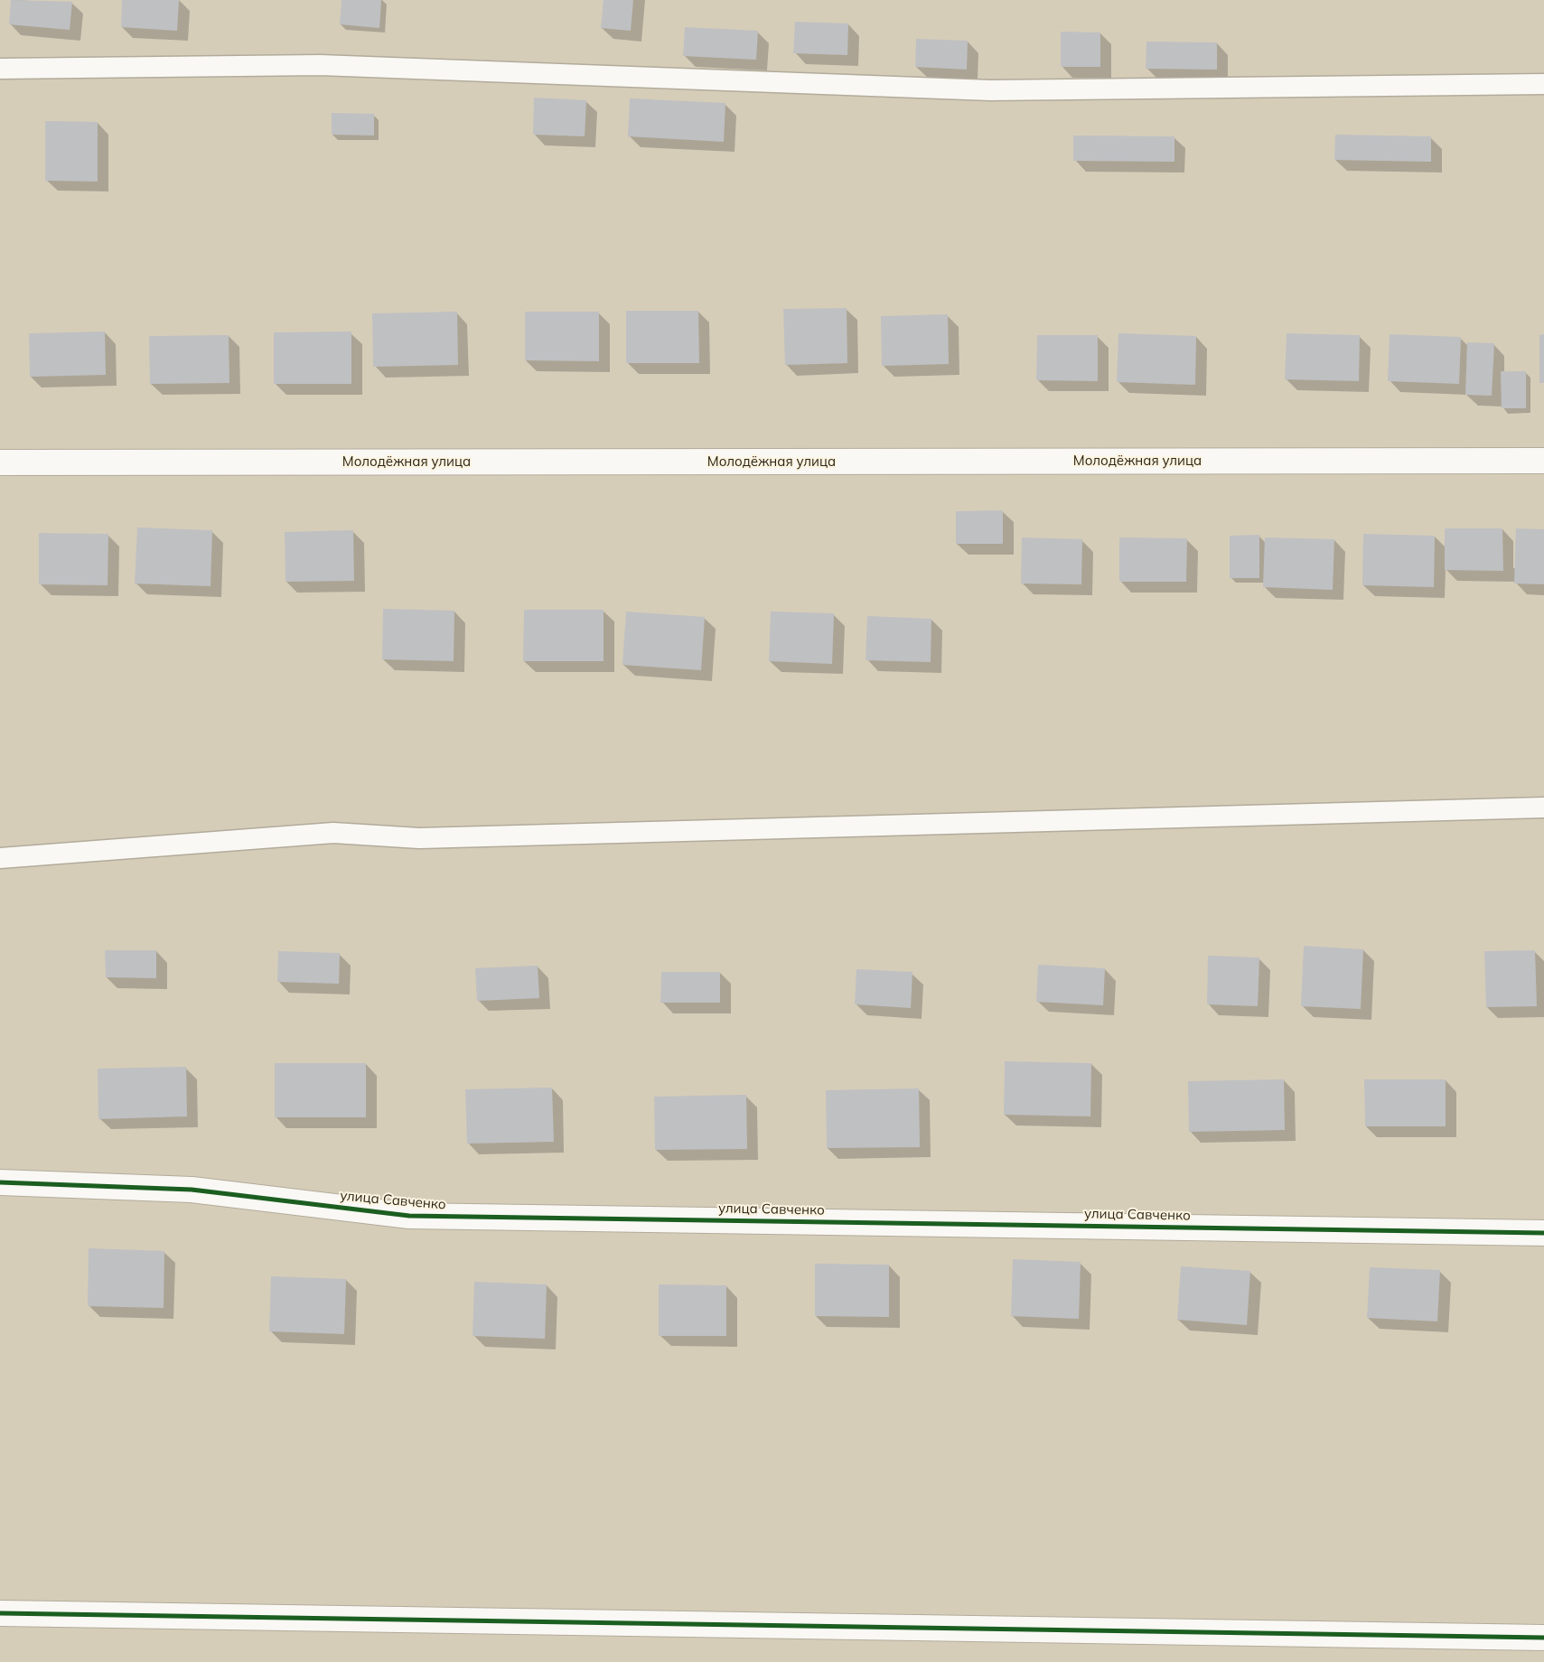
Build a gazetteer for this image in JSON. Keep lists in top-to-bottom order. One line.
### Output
{"streets":{"street":["Молодёжная улица","улица Савченко"]}}
